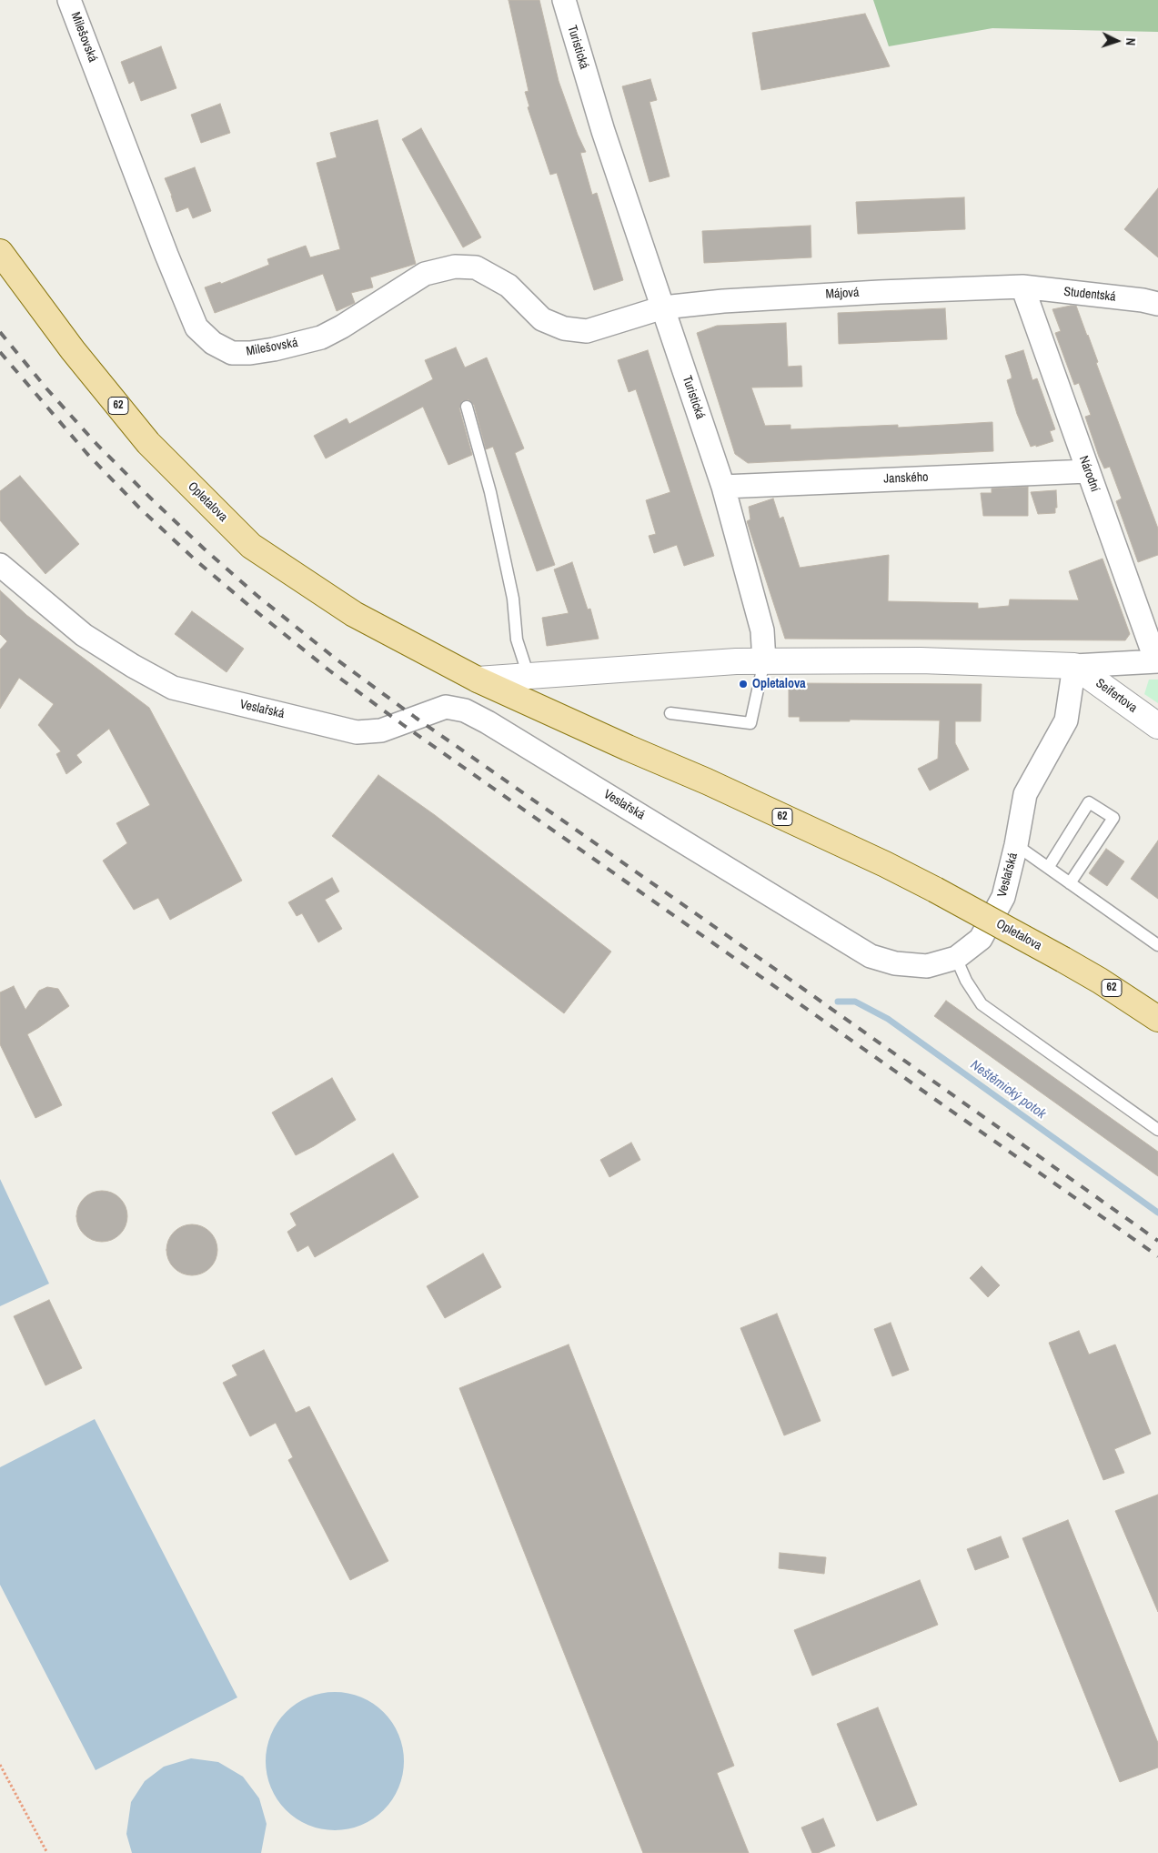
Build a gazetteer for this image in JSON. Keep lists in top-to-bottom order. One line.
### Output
{"streets":{"main road":["62","Opletalova"],"street":["Milešovská","Turistická","Májová","Studentská","Národní","Janského","Seifertova","Veslařská"]},"crossings":[["Milešovská","Turistická"],["Milešovská","Májová"],["Turistická","Májová"],["Turistická","Janského"],["Májová","Studentská"],["Májová","Národní"],["Studentská","Národní"],["Národní","Janského"],["Seifertova","Veslařská"]],"water":["Neštěmický potok"],"places":["Opletalova"],"north":"right"}
